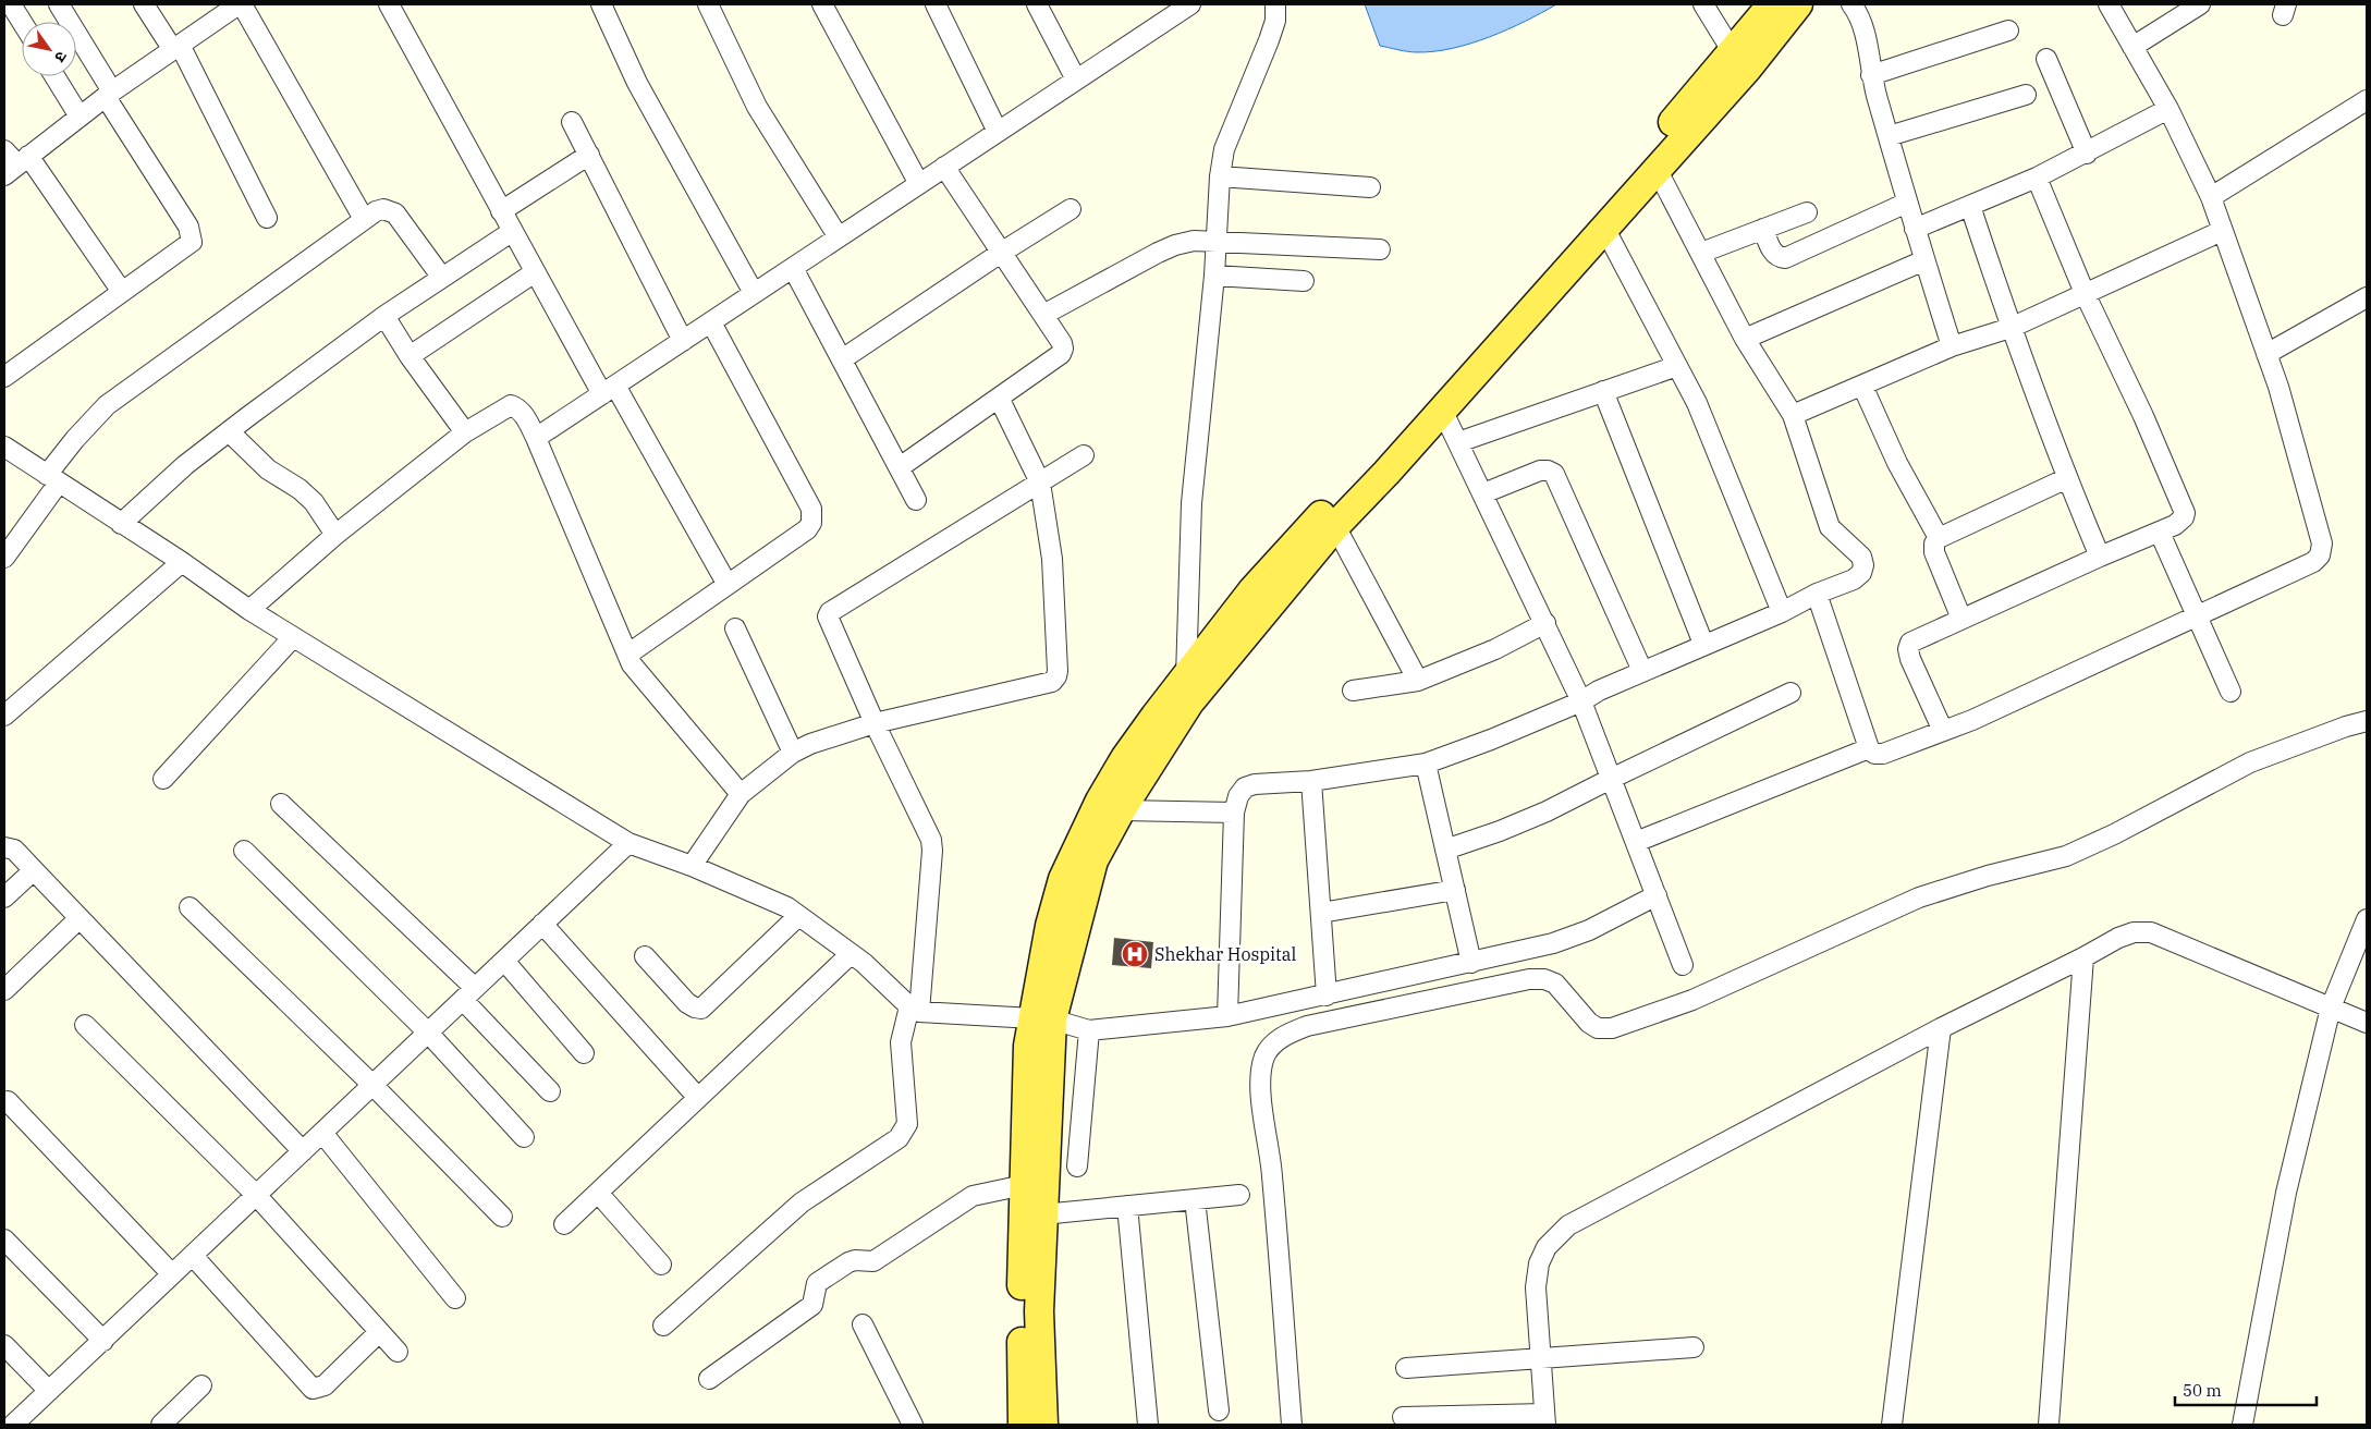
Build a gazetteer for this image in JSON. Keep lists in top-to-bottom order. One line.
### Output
{"places":{"hospital":["Shekhar Hospital"]},"scale_bar":"50 m","north":"bottom right"}
